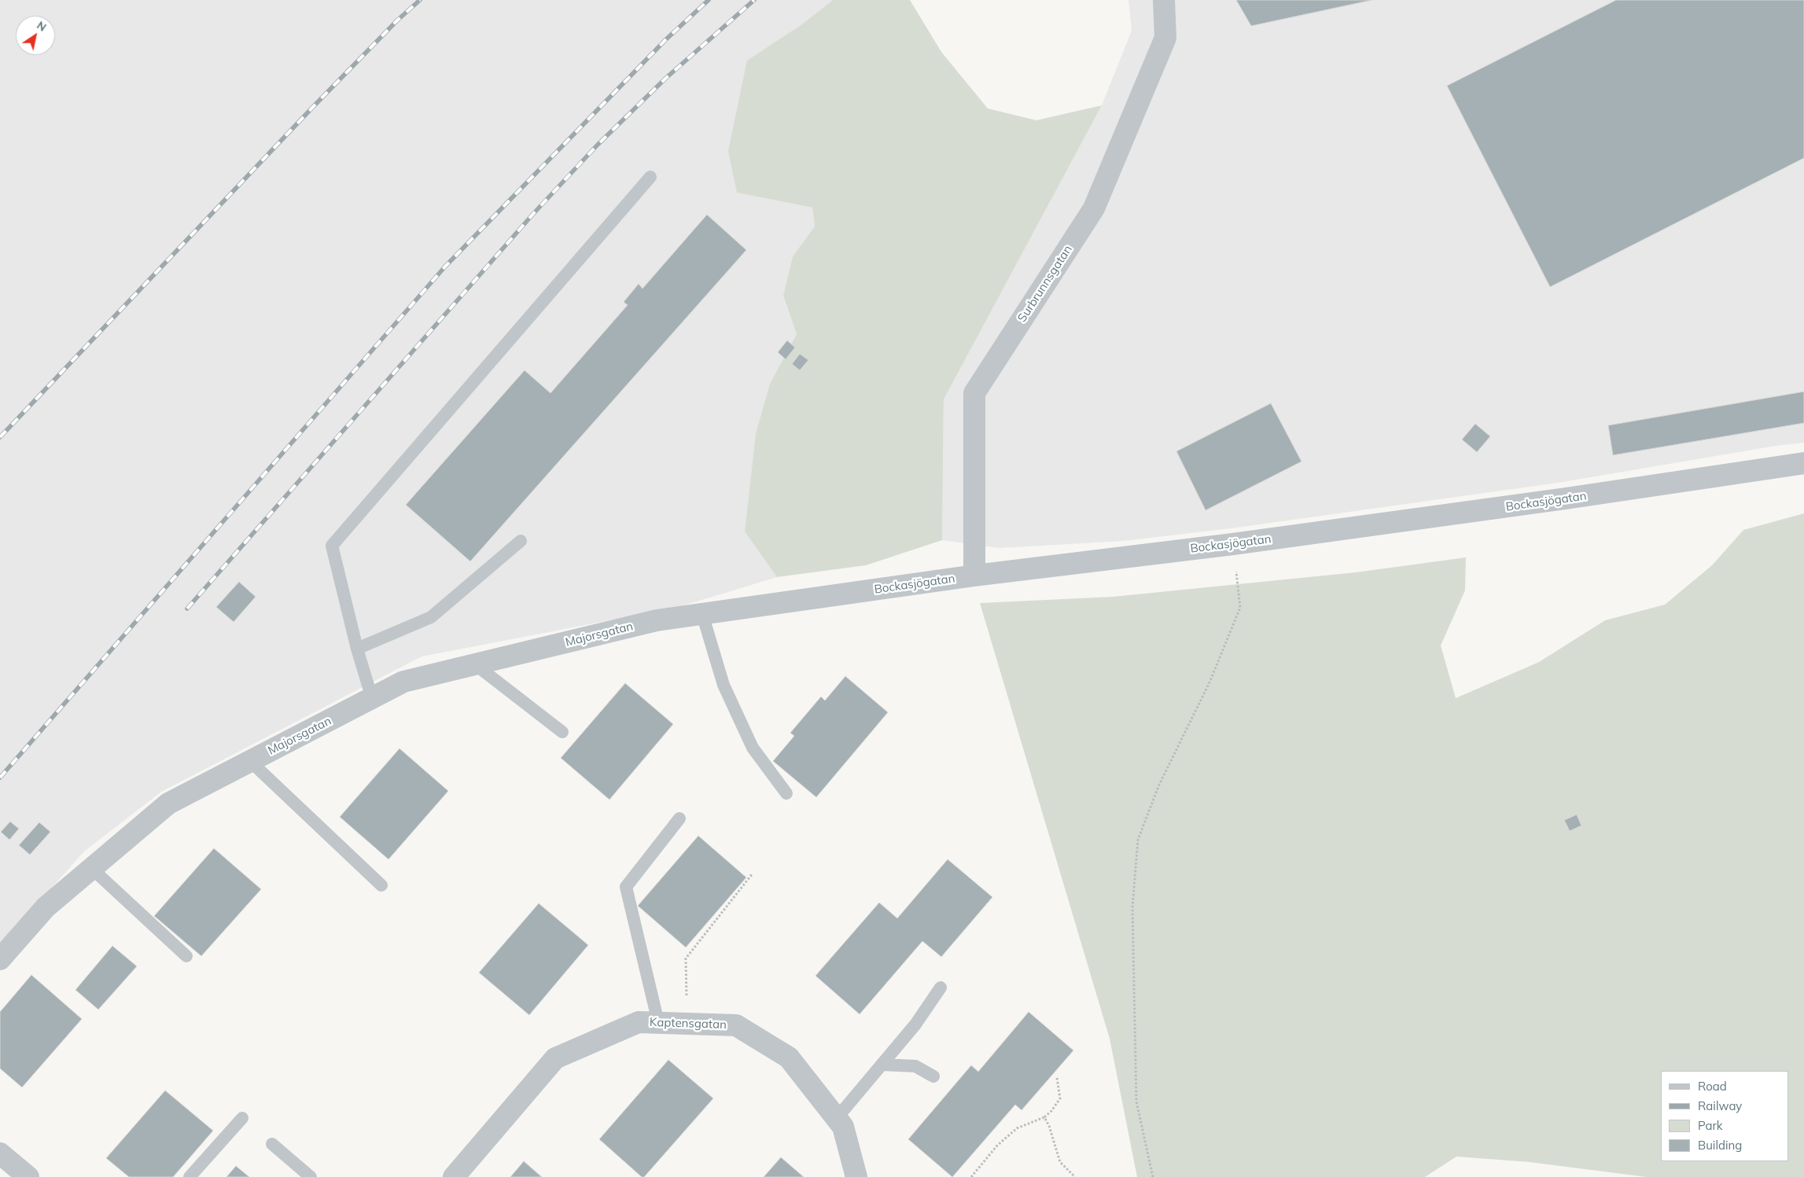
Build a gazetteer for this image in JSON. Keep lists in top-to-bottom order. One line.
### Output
{"streets":{"street":["Surbrunnsgatan","Bockasjögatan","Majorsgatan","Kaptensgatan"]},"crossings":[["Surbrunnsgatan","Bockasjögatan"],["Bockasjögatan","Majorsgatan"]],"legend":["Road","Railway","Park","Building"],"north":"top right"}
